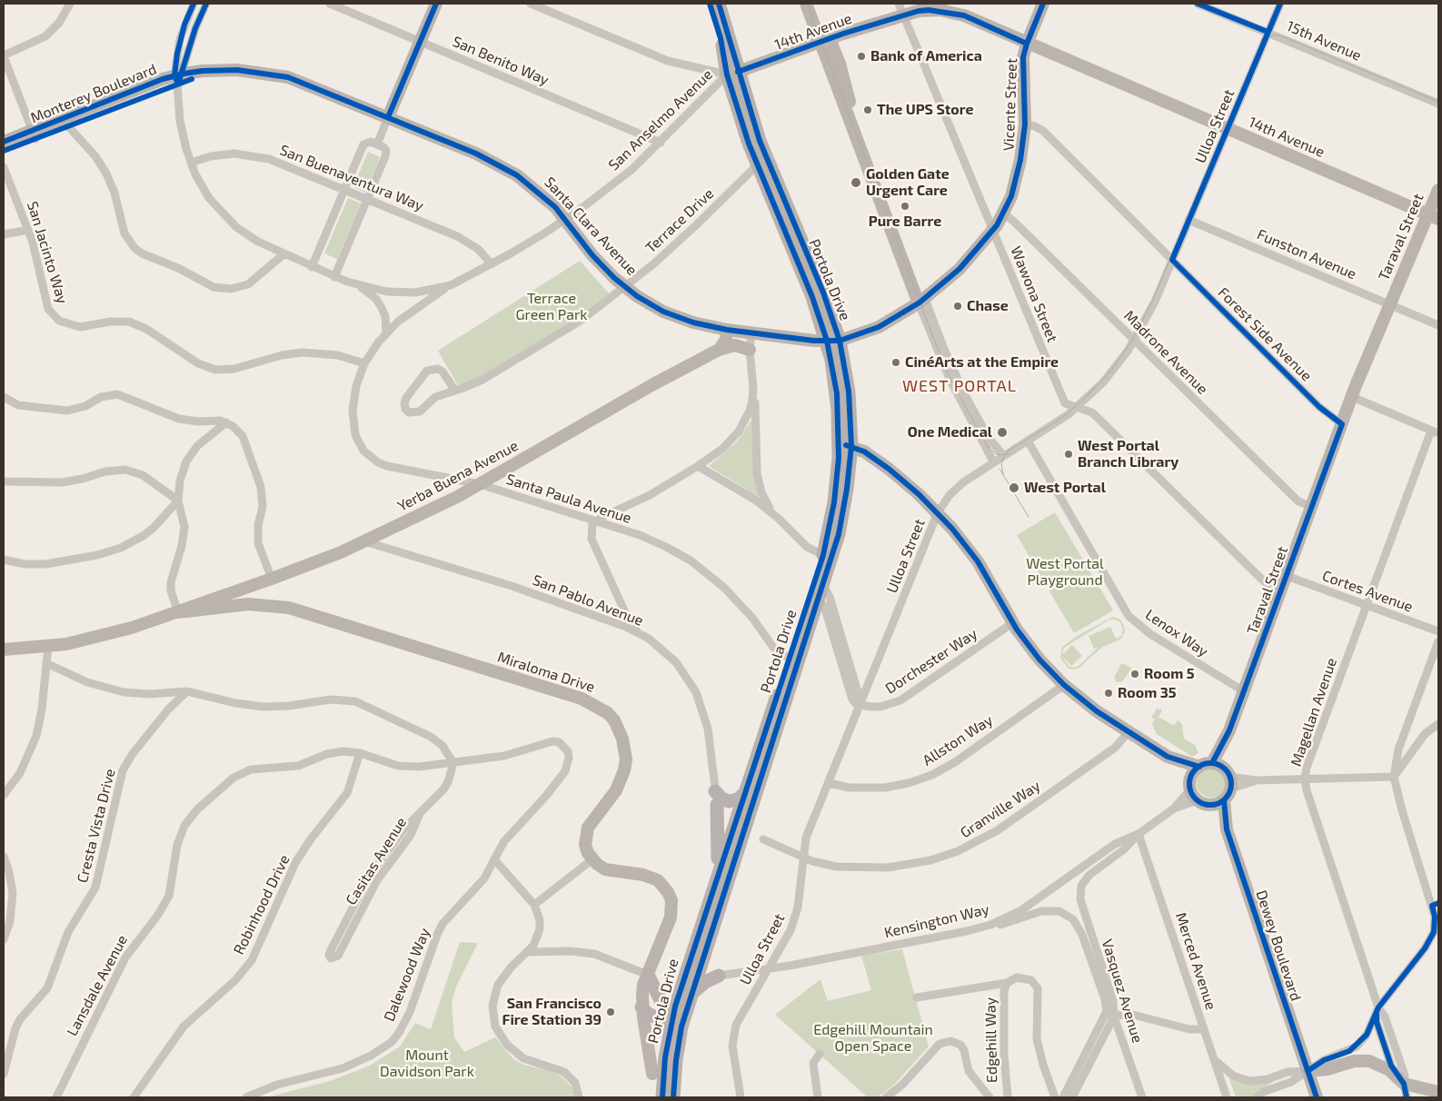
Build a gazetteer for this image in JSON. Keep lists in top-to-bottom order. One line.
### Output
{"streets":{"main road":["Portola Drive"],"street":["14th Avenue","15th Avenue","San Benito Way","Monterey Boulevard","Vicente Street","San Anselmo Avenue","Ulloa Street","San Buenaventura Way","Terrace Drive","Santa Clara Avenue","Taraval Street","San Jacinto Way","Funston Avenue","Wawona Street","Forest Side Avenue","Madrone Avenue","Yerba Buena Avenue","Santa Paula Avenue","Cortes Avenue","San Pablo Avenue","Lenox Way","Dorchester Way","Miraloma Drive","Magellan Avenue","Allston Way","Granville Way","Cresta Vista Drive","Casitas Avenue","Robinhood Drive","Kensington Way","Dewey Boulevard","Merced Avenue","Dalewood Way","Lansdale Avenue","Vasquez Avenue","Edgehill Way"]},"crossings":[["14th Avenue","Vicente Street"],["14th Avenue","San Anselmo Avenue"],["14th Avenue","Ulloa Street"],["14th Avenue","Taraval Street"],["14th Avenue","Portola Drive"],["14th Avenue","Wawona Street"],["15th Avenue","Ulloa Street"],["San Benito Way","San Anselmo Avenue"],["Monterey Boulevard","San Anselmo Avenue"],["Monterey Boulevard","Santa Clara Avenue"],["Vicente Street","Santa Clara Avenue"],["Vicente Street","Portola Drive"],["Vicente Street","Wawona Street"],["Vicente Street","Forest Side Avenue"],["Vicente Street","Madrone Avenue"],["San Anselmo Avenue","San Buenaventura Way"],["San Anselmo Avenue","Santa Clara Avenue"],["San Anselmo Avenue","Portola Drive"],["San Anselmo Avenue","Santa Paula Avenue"],["Ulloa Street","Funston Avenue"],["Ulloa Street","Wawona Street"],["Ulloa Street","Forest Side Avenue"],["Ulloa Street","Madrone Avenue"],["Ulloa Street","Lenox Way"],["Ulloa Street","Dorchester Way"],["Ulloa Street","Allston Way"],["Ulloa Street","Granville Way"],["Ulloa Street","Kensington Way"],["Terrace Drive","Santa Clara Avenue"],["Terrace Drive","Portola Drive"],["Santa Clara Avenue","Portola Drive"],["Taraval Street","Funston Avenue"],["Taraval Street","Wawona Street"],["Taraval Street","Forest Side Avenue"],["Taraval Street","Madrone Avenue"],["Taraval Street","Cortes Avenue"],["Taraval Street","Lenox Way"],["Taraval Street","Kensington Way"],["Taraval Street","Dewey Boulevard"],["San Jacinto Way","Santa Paula Avenue"],["Portola Drive","Santa Paula Avenue"],["Yerba Buena Avenue","Santa Paula Avenue"],["Yerba Buena Avenue","San Pablo Avenue"],["Yerba Buena Avenue","Miraloma Drive"],["Cortes Avenue","Magellan Avenue"],["Casitas Avenue","Lansdale Avenue"],["Robinhood Drive","Lansdale Avenue"],["Kensington Way","Dewey Boulevard"],["Kensington Way","Merced Avenue"],["Kensington Way","Vasquez Avenue"],["Dalewood Way","Lansdale Avenue"]],"districts":["WEST PORTAL"],"parks":["Terrace Green Park","West Portal Playground","Edgehill Mountain Open Space","Mount Davidson Park"],"places":["Bank of America","The UPS Store","Golden Gate Urgent Care","Pure Barre","Chase","CinéArts at the Empire","One Medical","West Portal Branch Library","West Portal","Room 5","Room 35","San Francisco Fire Station 39"]}
